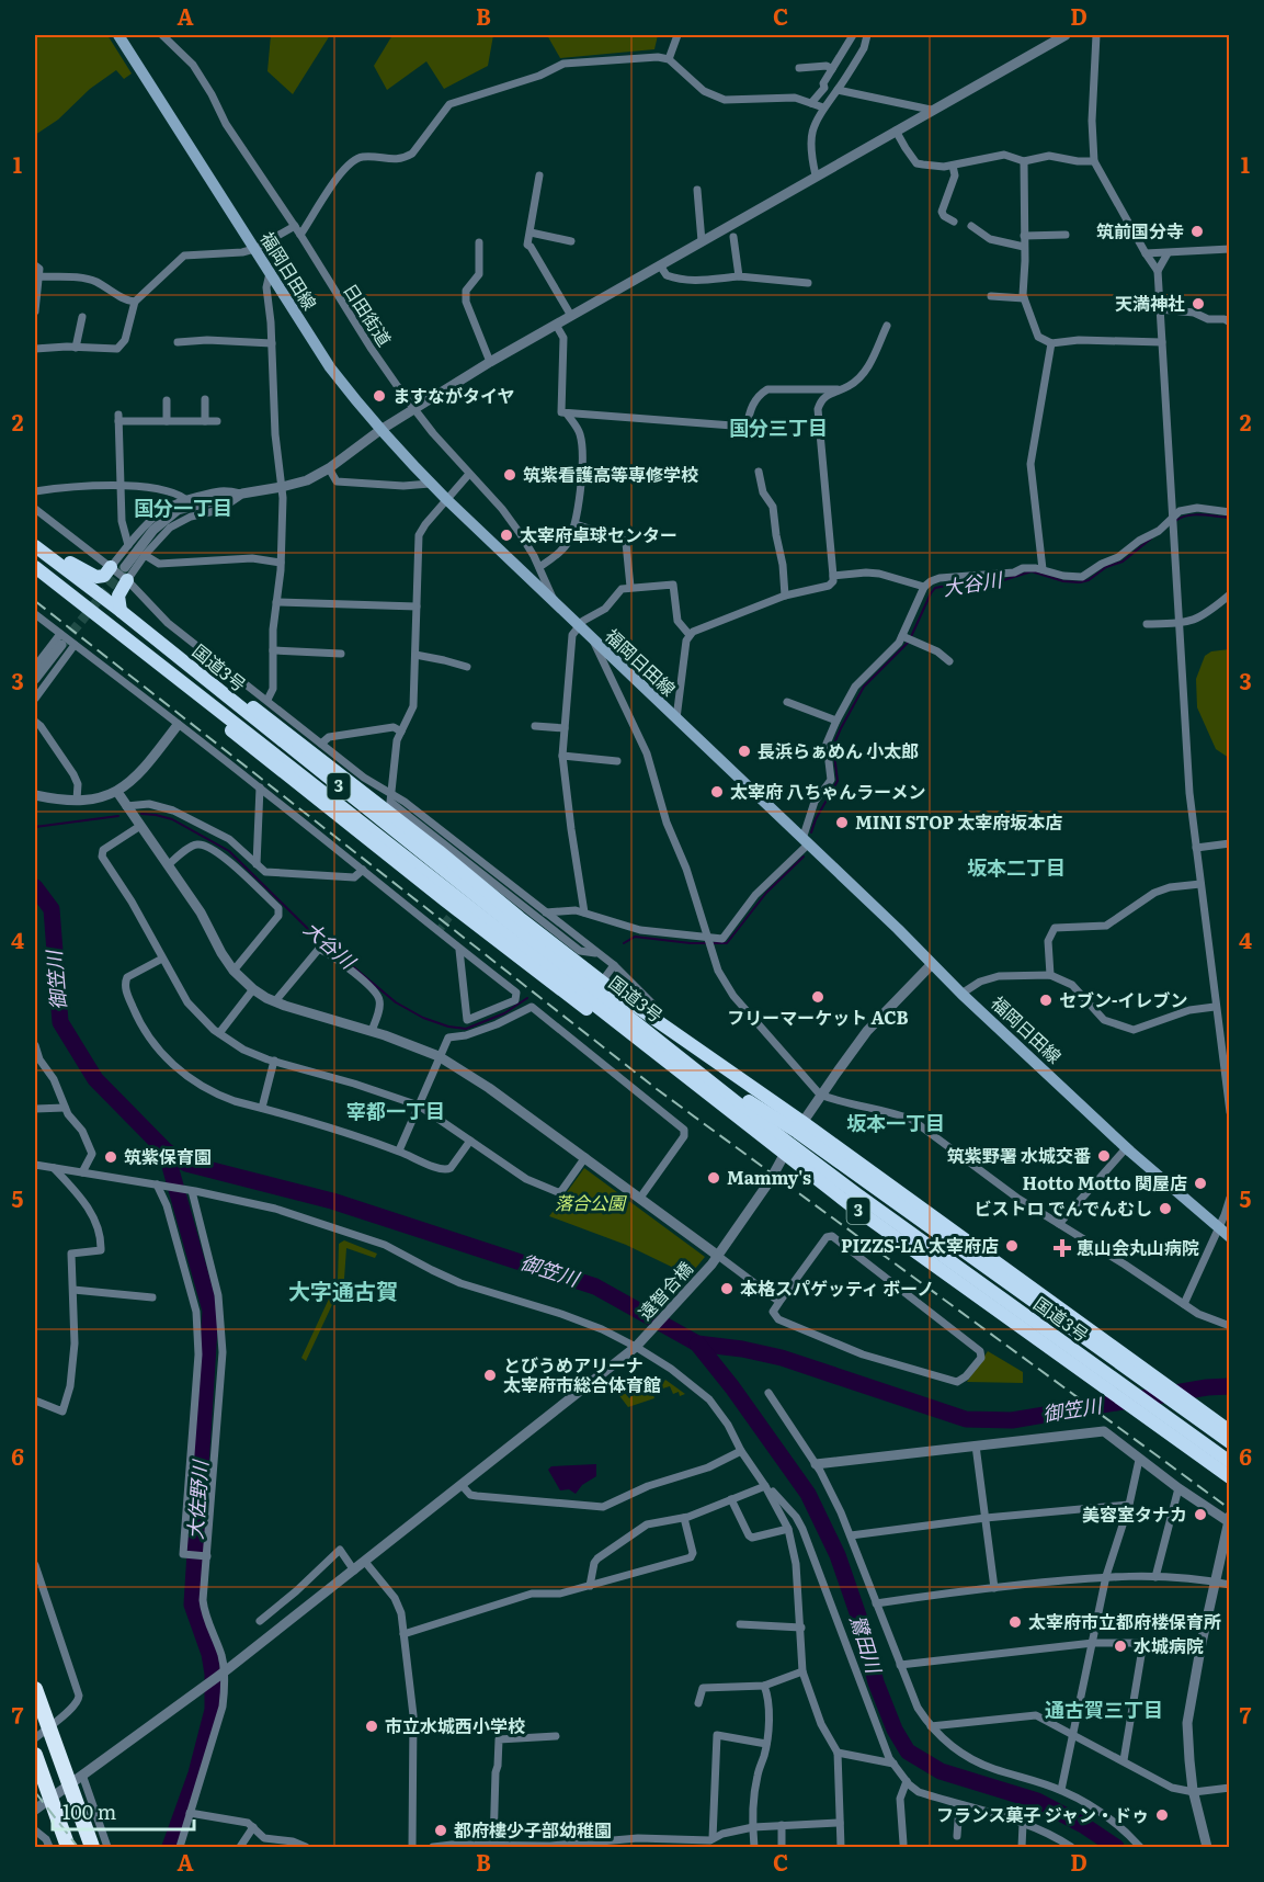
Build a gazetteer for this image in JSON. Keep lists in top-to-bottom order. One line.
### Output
{"streets":{"highway":["国道3号","3"],"main road":["福岡日田線"],"street":["日田街道","遠智合橋"]},"crossings":[["福岡日田線","日田街道"],["福岡日田線","遠智合橋"],["国道3号","3"],["3","遠智合橋"]],"districts":["国分三丁目","国分一丁目","坂本二丁目","宰都一丁目","坂本一丁目","大字通古賀","通古賀三丁目"],"water":["大谷川","御笠川","大佐野川","鷺田川"],"parks":["落合公園"],"places":{"other":["筑前国分寺","天満神社","ますながタイヤ","筑紫看護高等専修学校","太宰府卓球センター","長浜らぁめん 小太郎","太宰府 八ちゃんラーメン","MINI STOP 太宰府坂本店","フリーマーケット ACB","セブン-イレブン","筑紫野署 水城交番","筑紫保育園","Mammy's","Hotto Motto 関屋店","ビストロ でんでんむし","PIZZS-LA 太宰府店","本格スパゲッティ ボーノ","とびうめアリーナ 太宰府市総合体育館","美容室タナカ","太宰府市立都府楼保育所","水城病院","市立水城西小学校","フランス菓子 ジャン・ドゥ","都府樓少子部幼稚園"],"health":["恵山会丸山病院"]},"scale_bar":"100 m","grid":{"columns":["A","B","C","D"],"rows":["1","2","3","4","5","6","7"]}}
